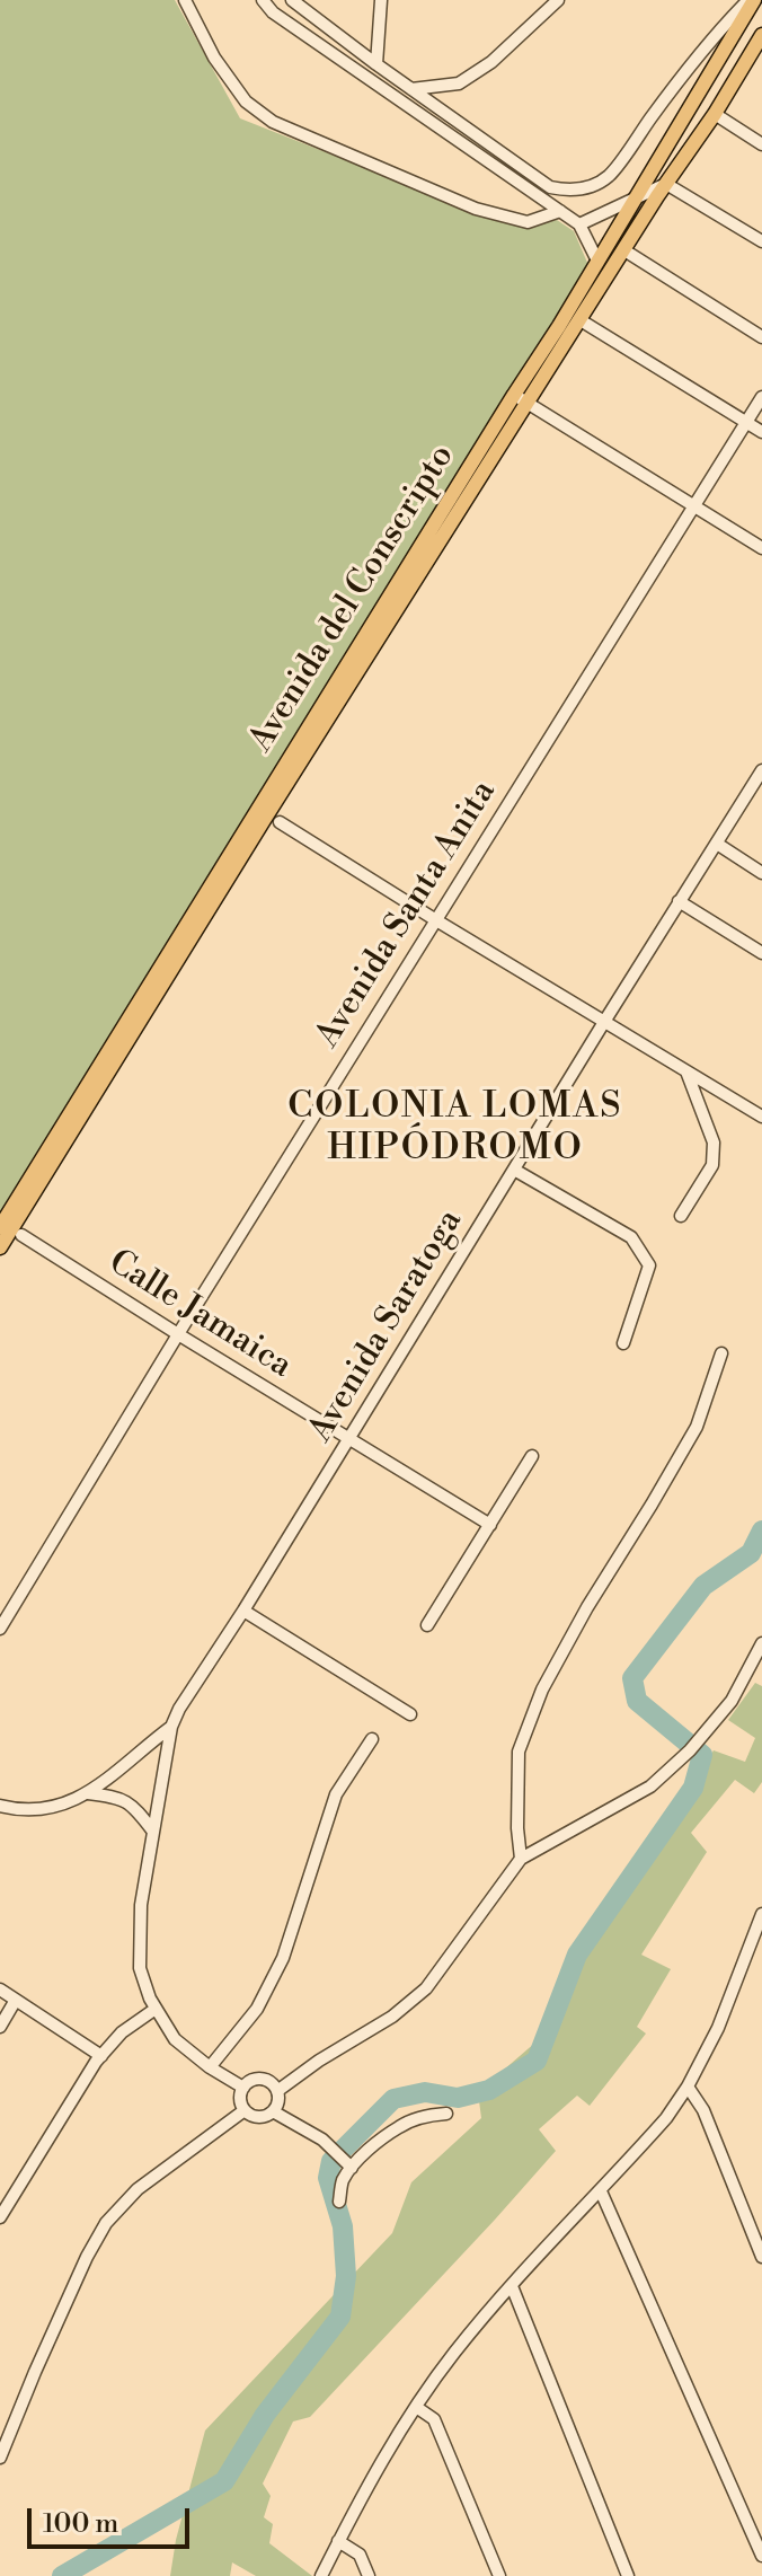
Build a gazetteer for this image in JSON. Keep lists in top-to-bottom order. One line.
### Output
{"streets":{"main road":["Avenida del Conscripto"],"street":["Avenida Santa Anita","Calle Jamaica","Avenida Saratoga"]},"crossings":[["Avenida Santa Anita","Calle Jamaica"],["Calle Jamaica","Avenida Saratoga"]],"districts":["COLONIA LOMAS HIPÓDROMO"],"scale_bar":"100 m"}
